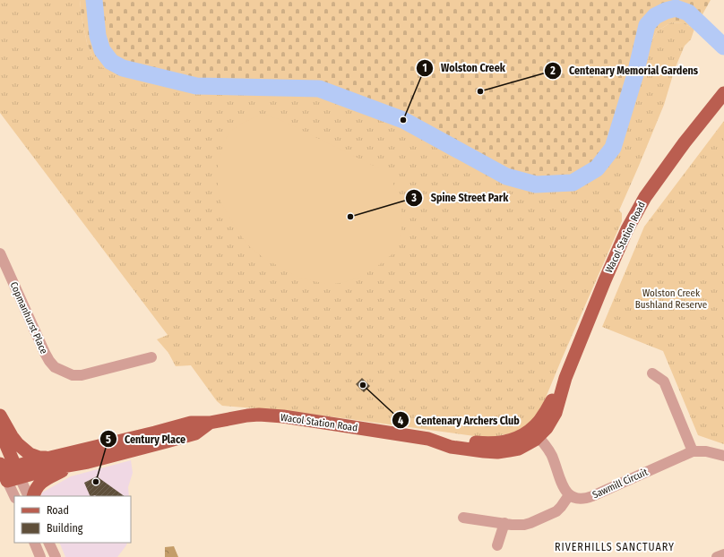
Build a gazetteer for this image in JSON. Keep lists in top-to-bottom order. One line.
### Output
{"streets":{"main road":["Wacol Station Road"],"street":["Copmanhurst Place","Sawmill Circuit"]},"districts":["RIVERHILLS SANCTUARY"],"parks":["Wolston Creek Bushland Reserve"],"places":["Centenary Memorial Gardens","Wolston Creek","Spine Street Park","Centenary Archers Club","Century Place"],"legend":["Road","Building"]}
